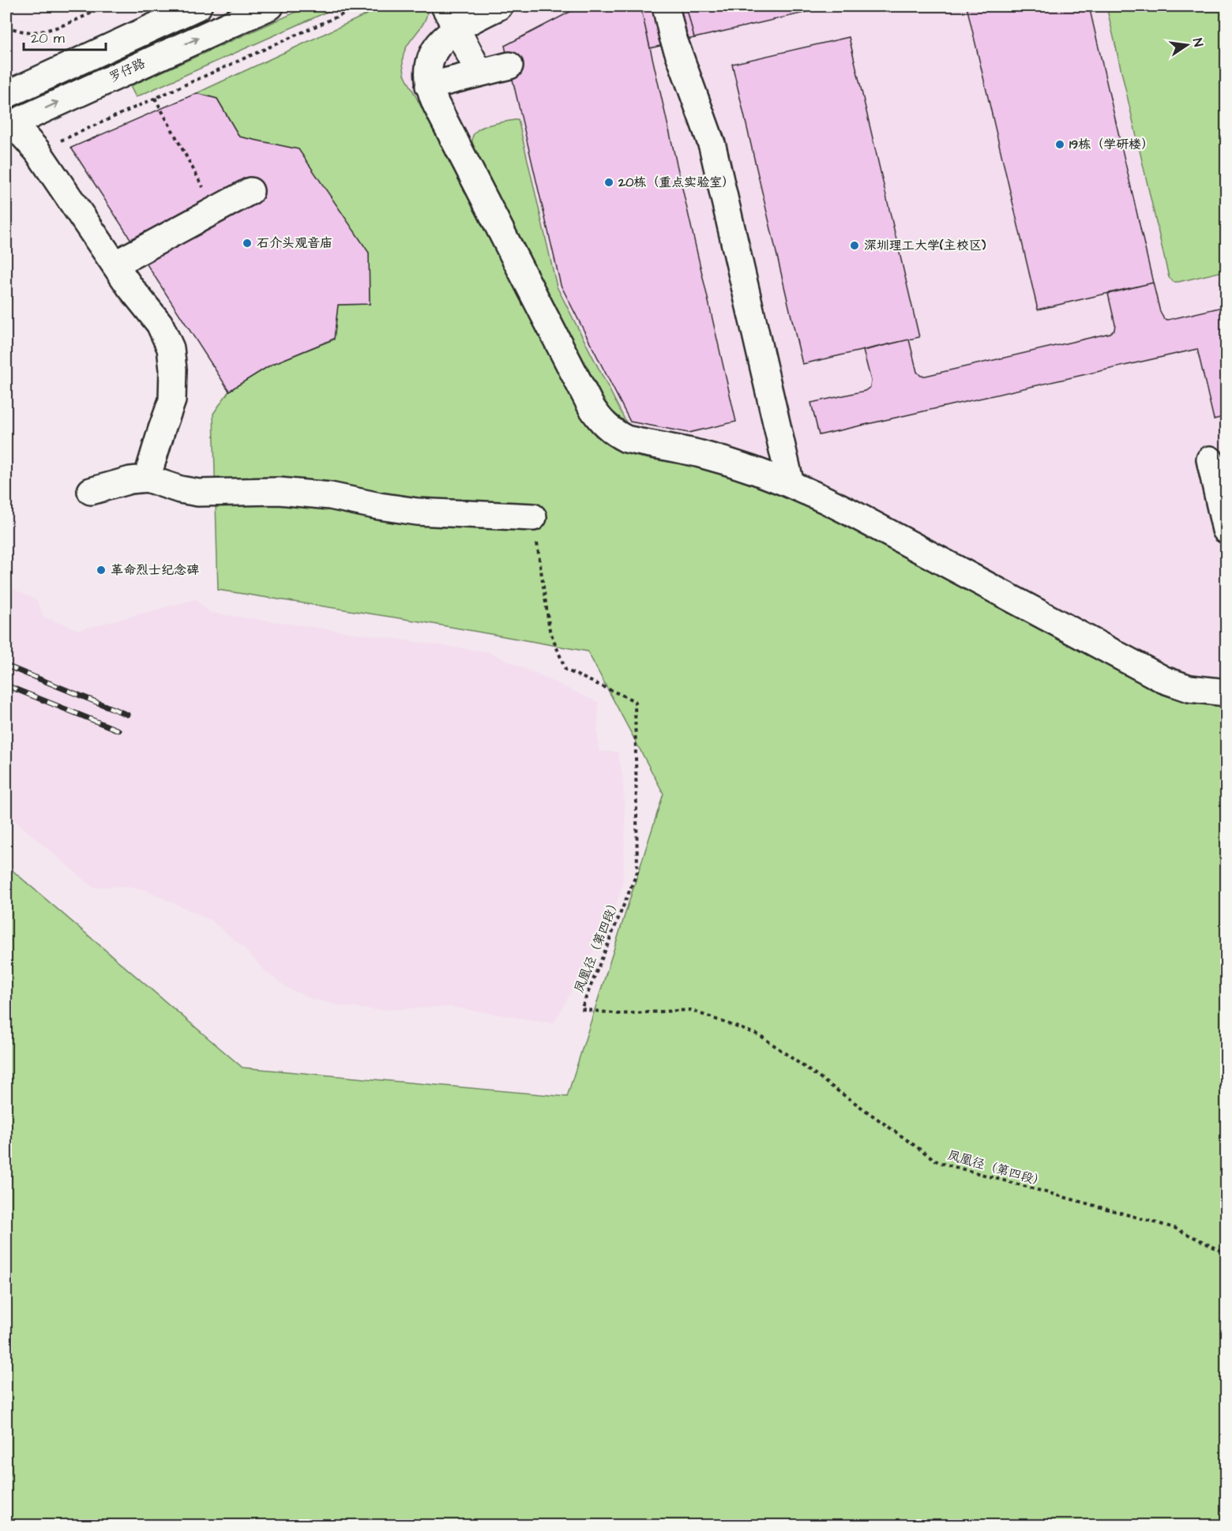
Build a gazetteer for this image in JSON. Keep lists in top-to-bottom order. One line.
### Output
{"streets":{"street":["罗仔路"],"path":["凤凰径（第四段）"]},"places":["19栋（学研楼）","20栋（重点实验室）","石介头观音庙","深圳理工大学(主校区)","革命烈士纪念碑"],"scale_bar":"20 m","north":"right"}
